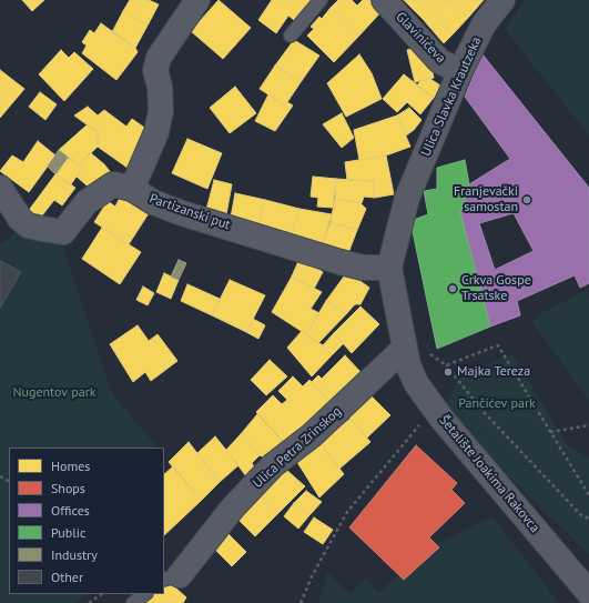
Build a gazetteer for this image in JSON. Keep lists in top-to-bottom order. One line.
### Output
{"streets":{"street":["Glavinićeva","Ulica Slavka Krautzeka","Partizanski put","Ulica Petra Zrinskog","Šetalište Joakima Rakovca"]},"crossings":[["Glavinićeva","Ulica Slavka Krautzeka"],["Ulica Slavka Krautzeka","Partizanski put"],["Ulica Slavka Krautzeka","Šetalište Joakima Rakovca"],["Partizanski put","Šetalište Joakima Rakovca"],["Ulica Petra Zrinskog","Šetalište Joakima Rakovca"]],"parks":["Nugentov park","Pančićev park"],"places":["Franjevački samostan","Crkva Gospe Trsatske","Majka Tereza"],"legend":["Homes","Shops","Offices","Public","Industry","Other"]}
